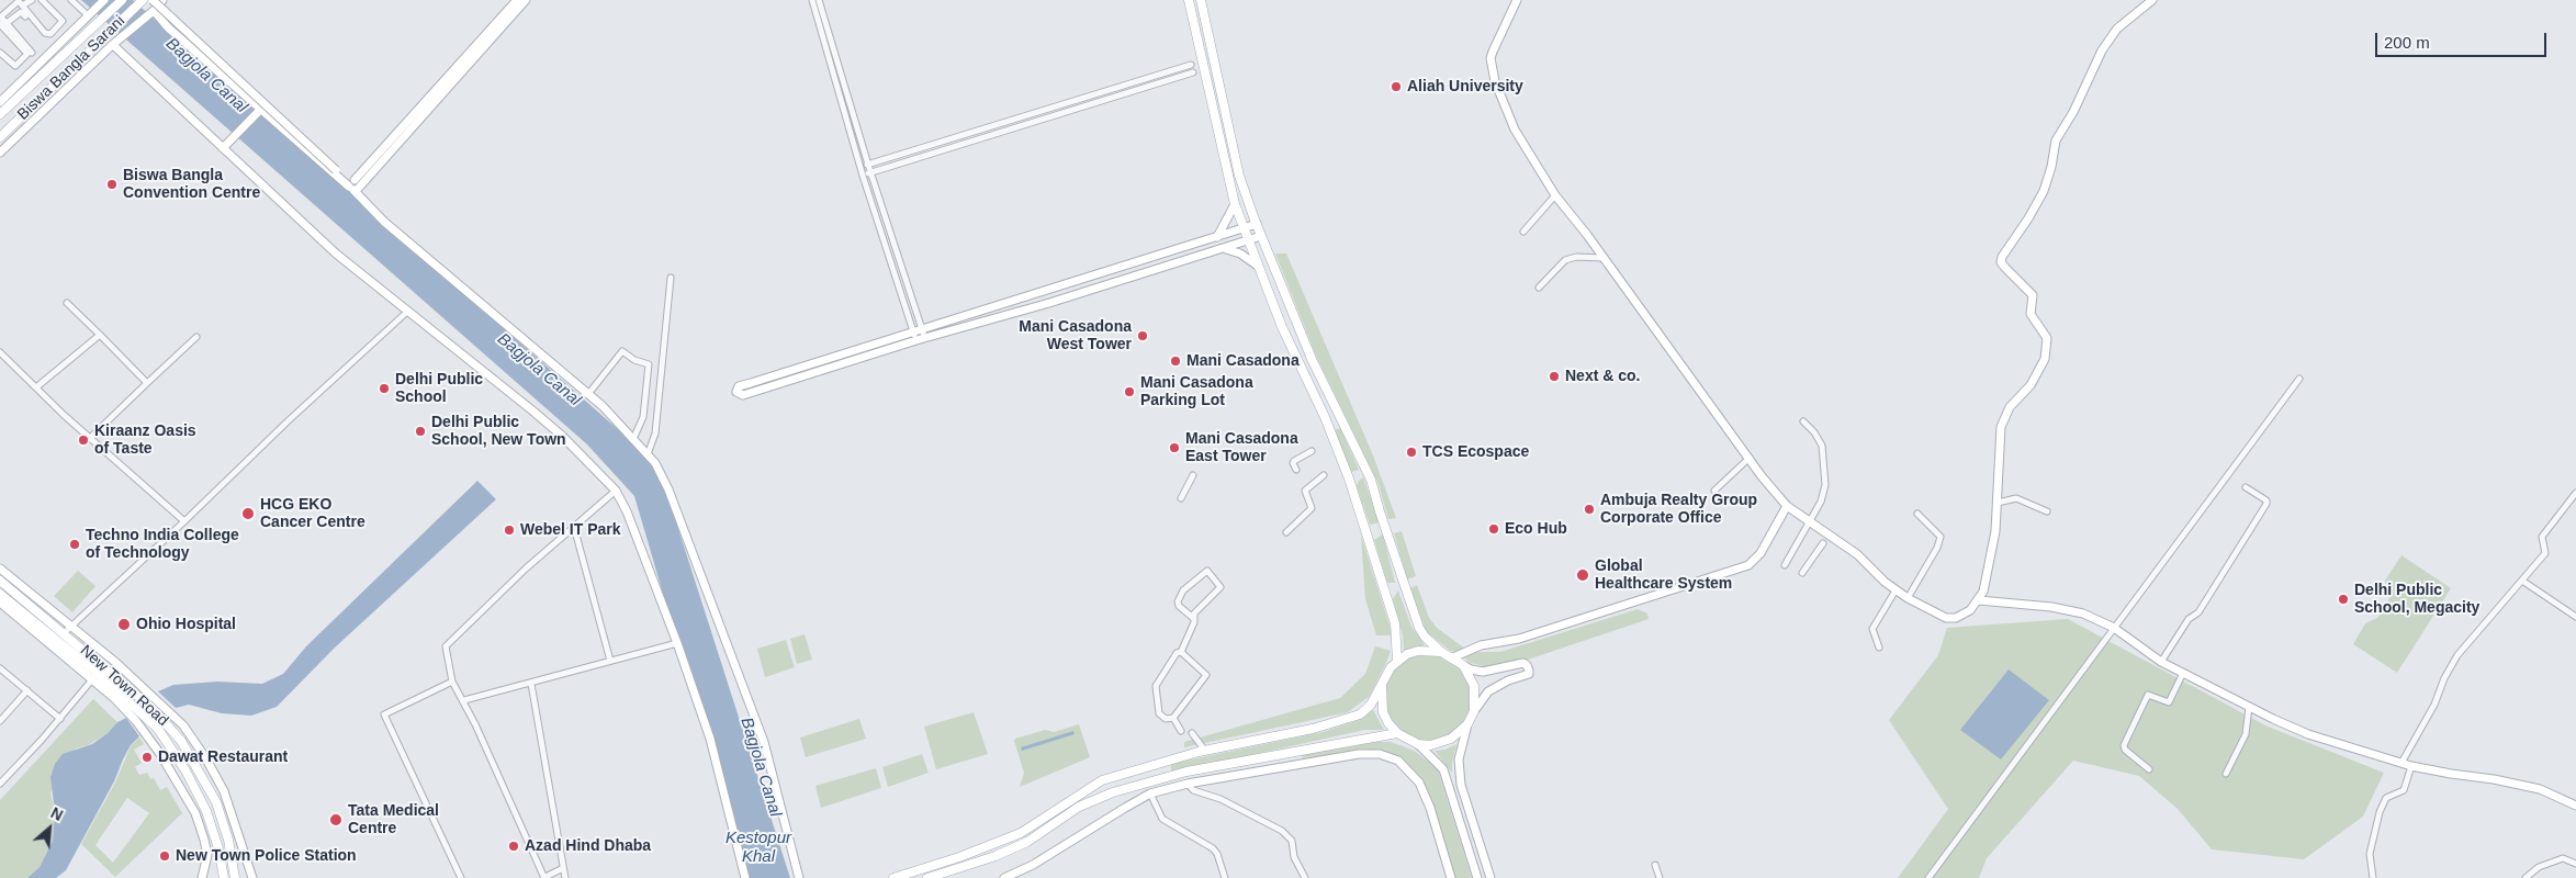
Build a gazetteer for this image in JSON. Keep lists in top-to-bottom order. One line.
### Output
{"streets":{"main road":["Biswa Bangla Sarani","New Town Road"]},"water":["Bagjola Canal","Kestopur Khal"],"places":["Aliah University","Biswa Bangla Convention Centre","Mani Casadona West Tower","Mani Casadona","Next & co.","Delhi Public School","Mani Casadona Parking Lot","Delhi Public School, New Town","Kiraanz Oasis of Taste","Mani Casadona East Tower","TCS Ecospace","Ambuja Realty Group Corporate Office","HCG EKO Cancer Centre","Eco Hub","Webel IT Park","Techno India College of Technology","Global Healthcare System","Delhi Public School, Megacity","Ohio Hospital","Dawat Restaurant","Tata Medical Centre","Azad Hind Dhaba","New Town Police Station"],"scale_bar":"200 m","north":"top right"}
